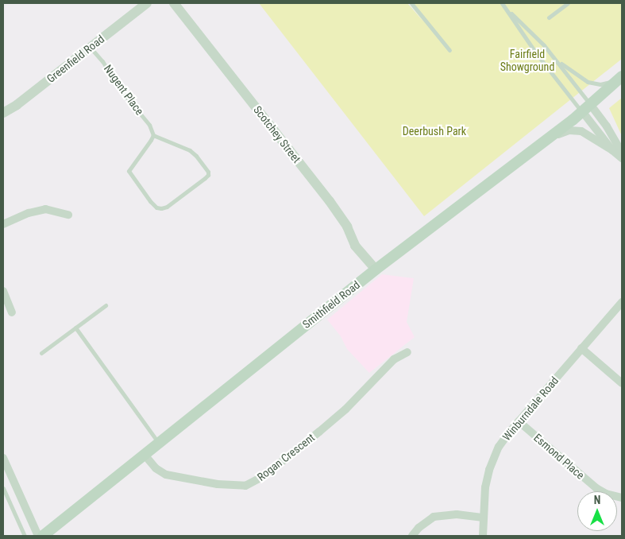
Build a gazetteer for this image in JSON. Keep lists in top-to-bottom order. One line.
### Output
{"streets":{"main road":["Smithfield Road"],"street":["Greenfield Road","Scotchey Street","Winburndale Road","Esmond Place","Rogan Crescent"],"lane":["Nugent Place"]},"crossings":[["Greenfield Road","Nugent Place"],["Scotchey Street","Smithfield Road"],["Smithfield Road","Rogan Crescent"],["Winburndale Road","Esmond Place"]],"parks":["Fairfield Showground","Deerbush Park"],"north":"top"}
